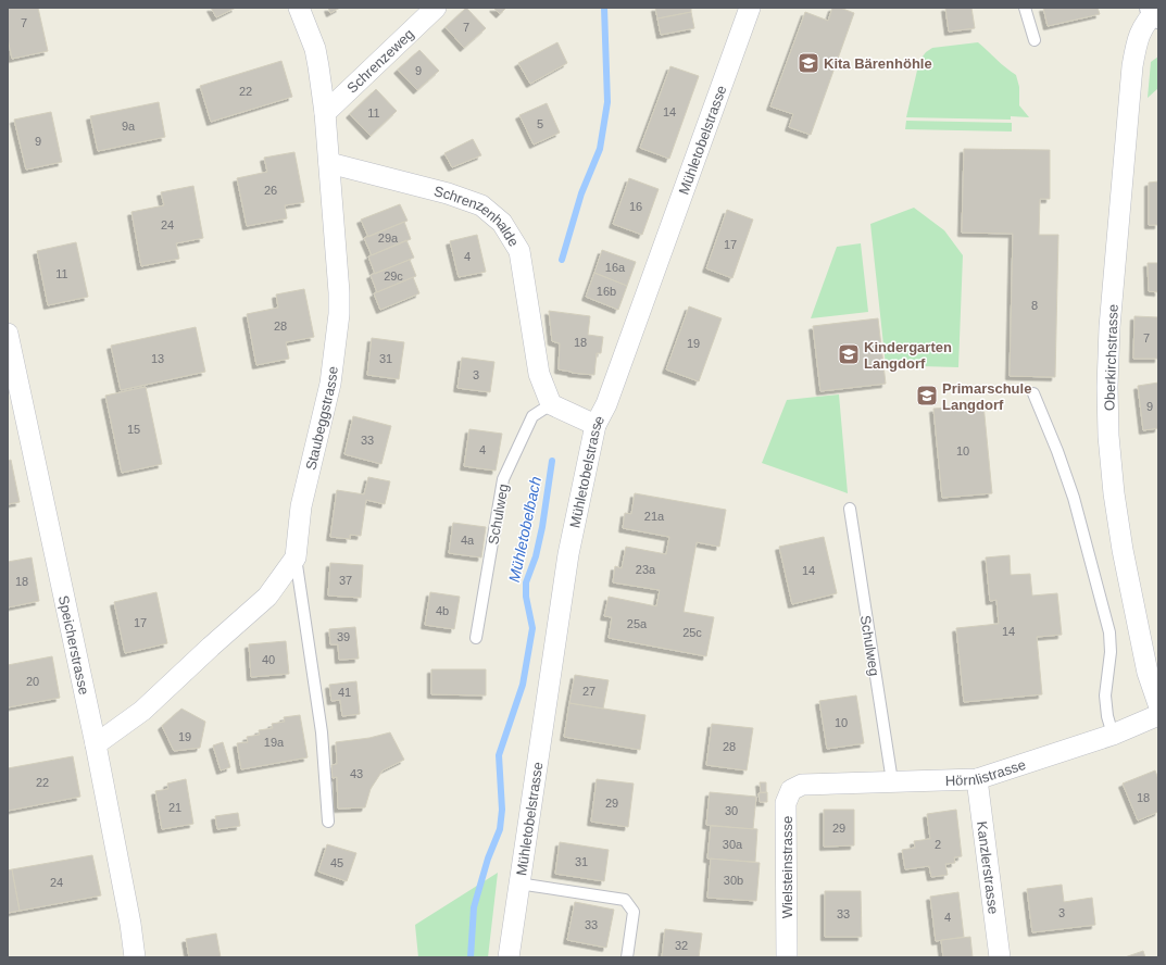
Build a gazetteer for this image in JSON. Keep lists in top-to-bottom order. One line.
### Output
{"streets":{"street":["Schrenzeweg","Mühletobelstrasse","Schrenzenhalde","Oberkirchstrasse","Staubeggstrasse","Speicherstrasse","Hörnlistrasse","Wielsteinstrasse","Kanzlerstrasse"],"lane":["Schulweg"]},"crossings":[["Schrenzeweg","Staubeggstrasse"],["Schrenzenhalde","Staubeggstrasse"],["Schrenzenhalde","Schulweg"],["Staubeggstrasse","Speicherstrasse"],["Schulweg","Hörnlistrasse"],["Hörnlistrasse","Wielsteinstrasse"],["Hörnlistrasse","Kanzlerstrasse"]],"water":["Mühletobelbach"],"places":{"school or university":["Kita Bärenhöhle","Kindergarten Langdorf","Primarschule Langdorf"]},"house_numbers":["7","7","9","22","14","11","5","9a","9","26","16","24","29a","17","4","16a","11","29c","16b","8","28","7","18","19","13","31","3","9","15","33","4","10","21a","4a","23a","14","37","18","4b","17","25a","14","25c","39","40","20","27","41","10","19","19a","28","43","22","18","29","21","30","29","30a","2","31","45","30b","24","3","33","4","33","32"]}
